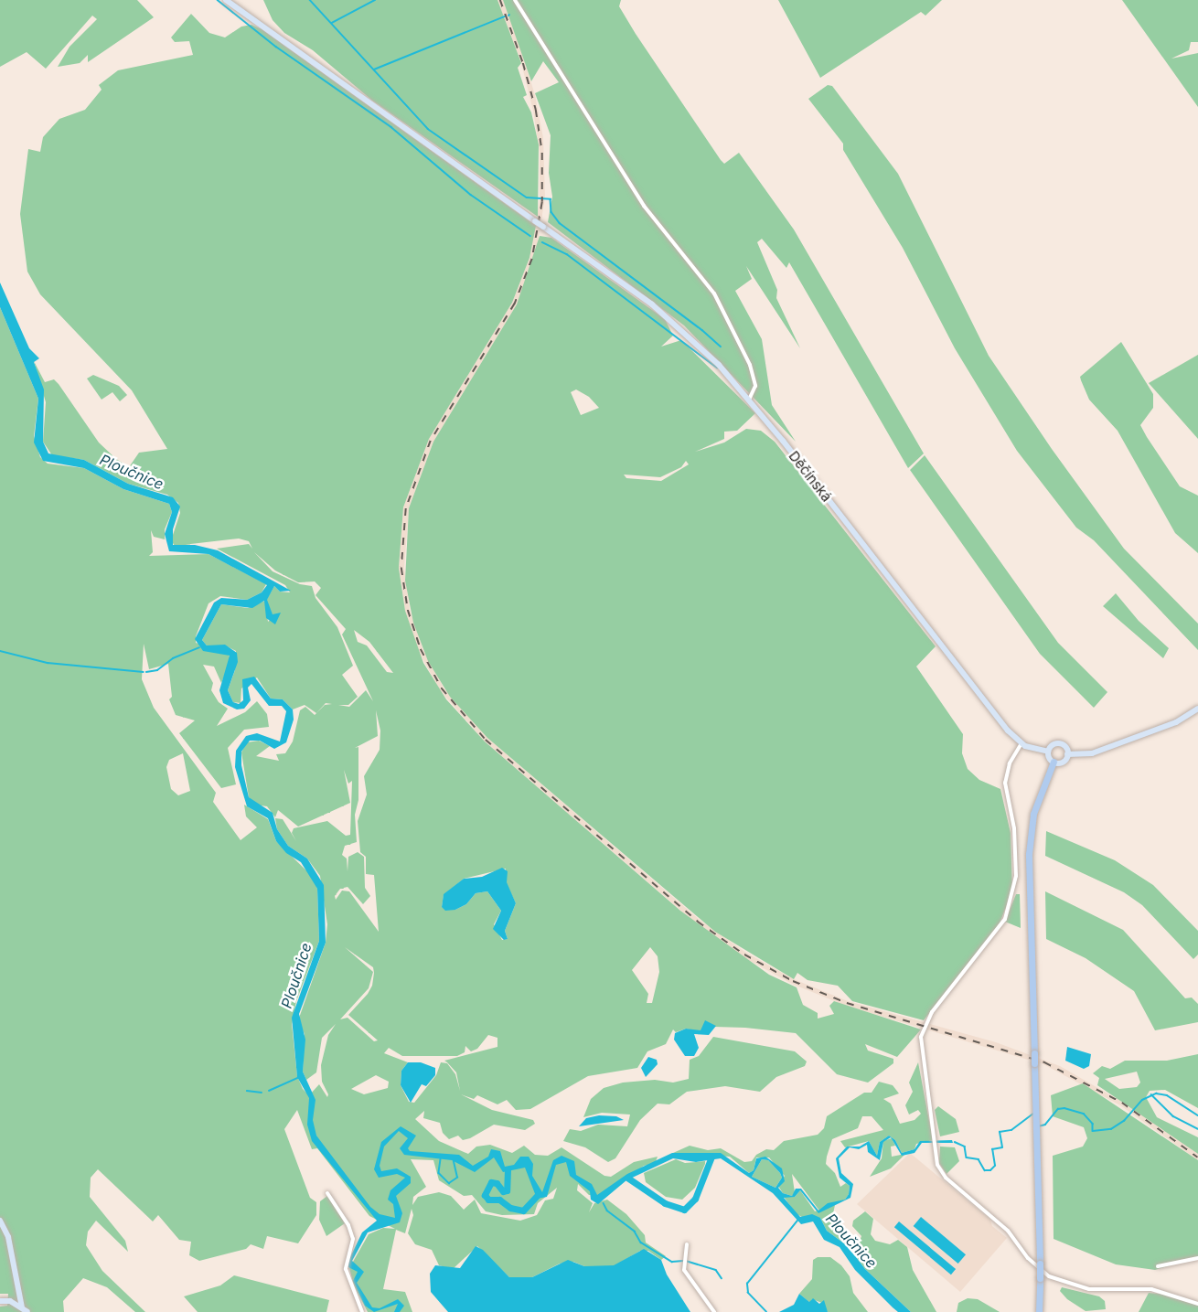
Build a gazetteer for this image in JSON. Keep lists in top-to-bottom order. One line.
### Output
{"streets":{"main road":["Děčínská"]},"water":["Ploučnice"]}
